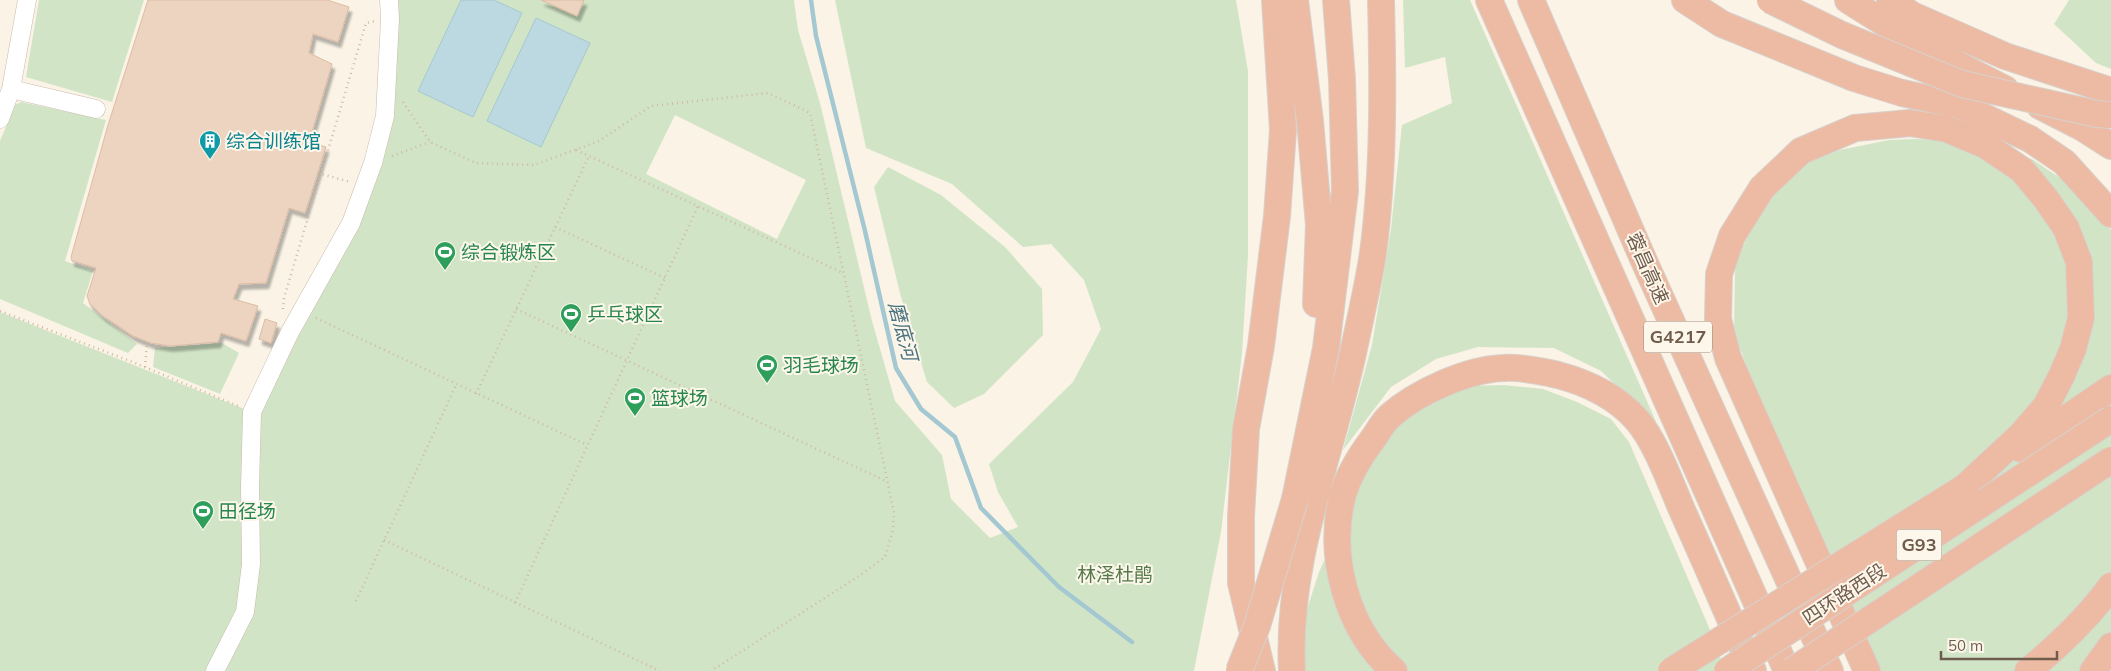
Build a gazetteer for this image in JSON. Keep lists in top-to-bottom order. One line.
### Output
{"streets":{"highway":["蓉昌高速","G4217","G93","四环路西段"]},"water":["磨底河"],"parks":["林泽杜鹃"],"places":{"building":["综合训练馆"],"sports":["综合锻炼区","乒乓球区","羽毛球场","篮球场","田径场"]},"scale_bar":"50 m"}
